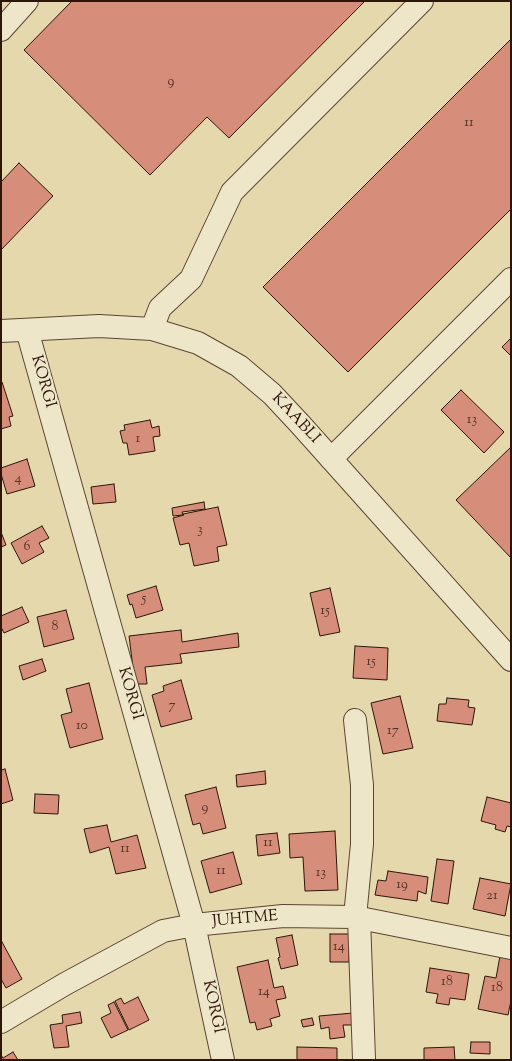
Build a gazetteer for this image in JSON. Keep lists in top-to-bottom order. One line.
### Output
{"streets":{"street":["KORGI","KAABLI","JUHTME"]},"crossings":[["KORGI","KAABLI"],["KORGI","JUHTME"]],"house_numbers":["9","11","13","1","4","3","6","5","15","8","15","7","10","17","9","11","11","11","13","19","21","14","18","18","14"]}
